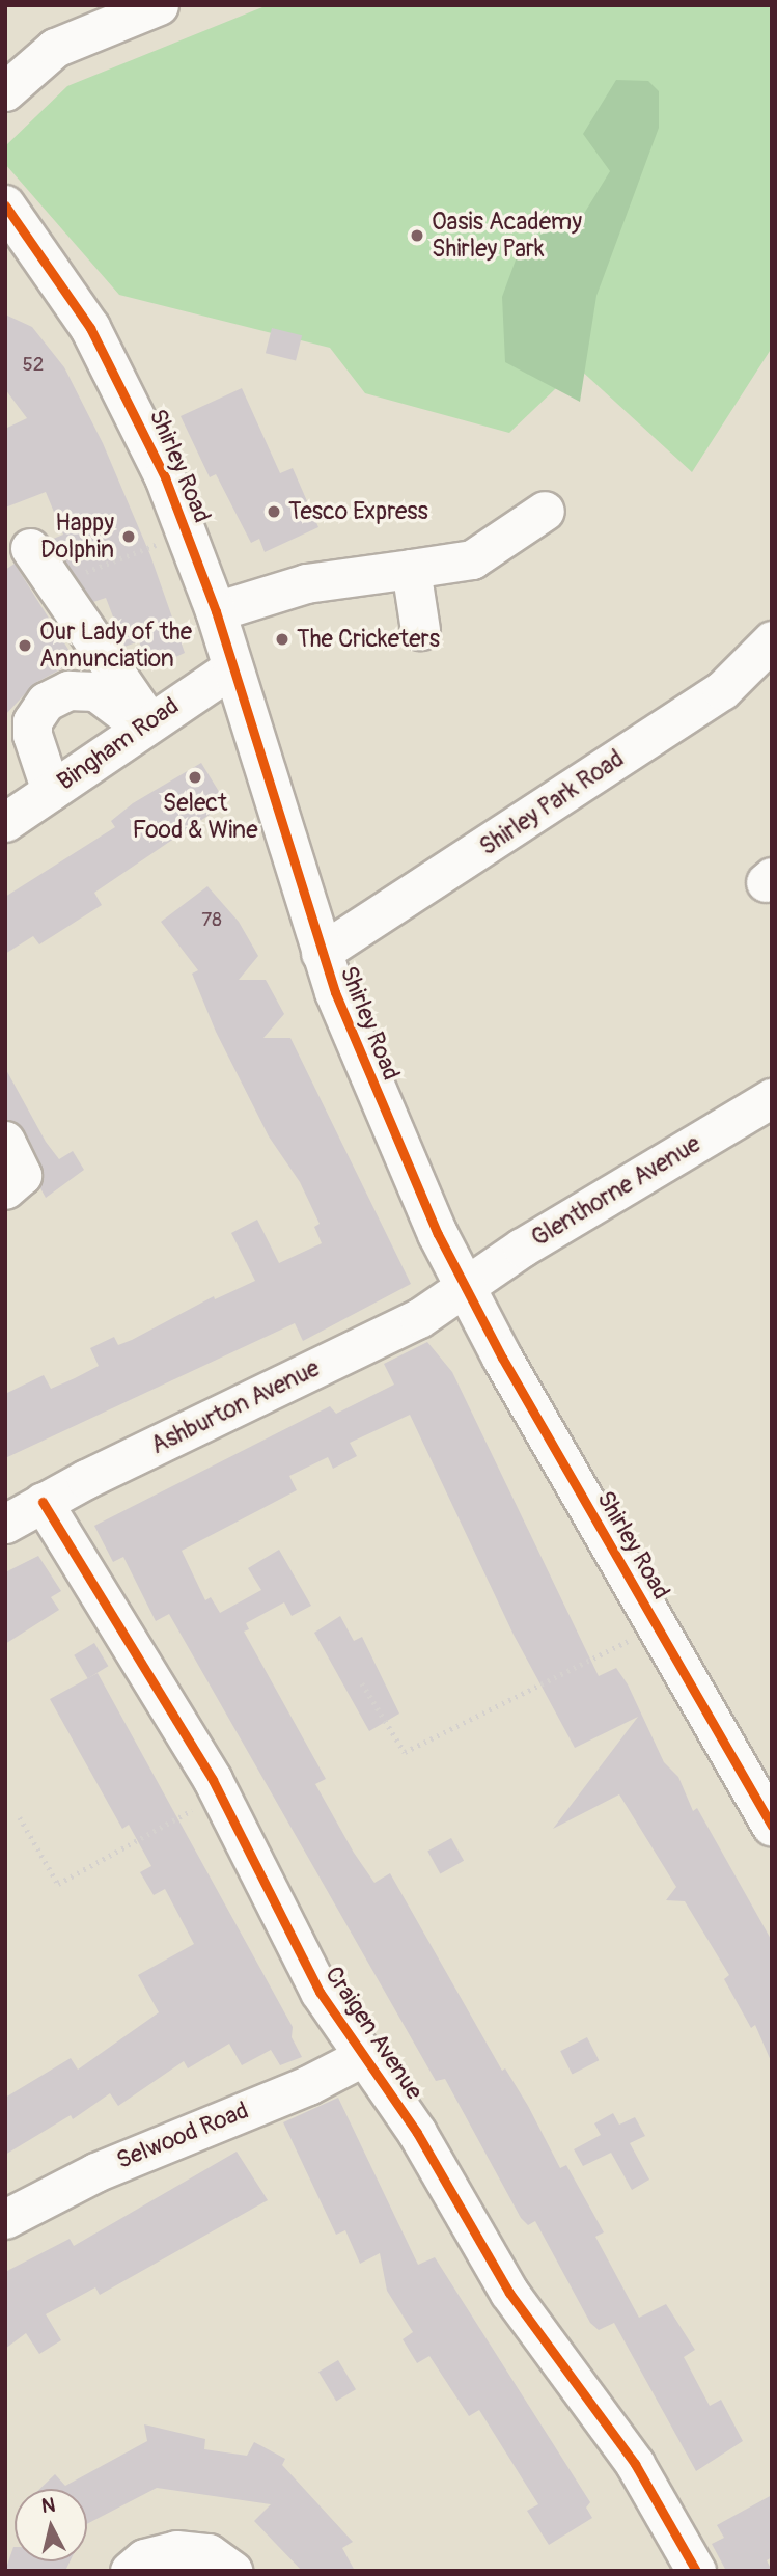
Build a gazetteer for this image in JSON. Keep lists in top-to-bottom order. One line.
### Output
{"streets":{"main road":["Shirley Road"],"street":["Bingham Road","Shirley Park Road","Glenthorne Avenue","Ashburton Avenue","Craigen Avenue","Selwood Road"]},"crossings":[["Shirley Road","Bingham Road"],["Shirley Road","Shirley Park Road"],["Shirley Road","Glenthorne Avenue"],["Shirley Road","Ashburton Avenue"],["Glenthorne Avenue","Ashburton Avenue"],["Ashburton Avenue","Craigen Avenue"],["Craigen Avenue","Selwood Road"]],"places":["Oasis Academy Shirley Park","Tesco Express","Happy Dolphin","The Cricketers","Our Lady of the Annunciation","Select Food & Wine"],"house_numbers":["52","78"],"north":"top"}
